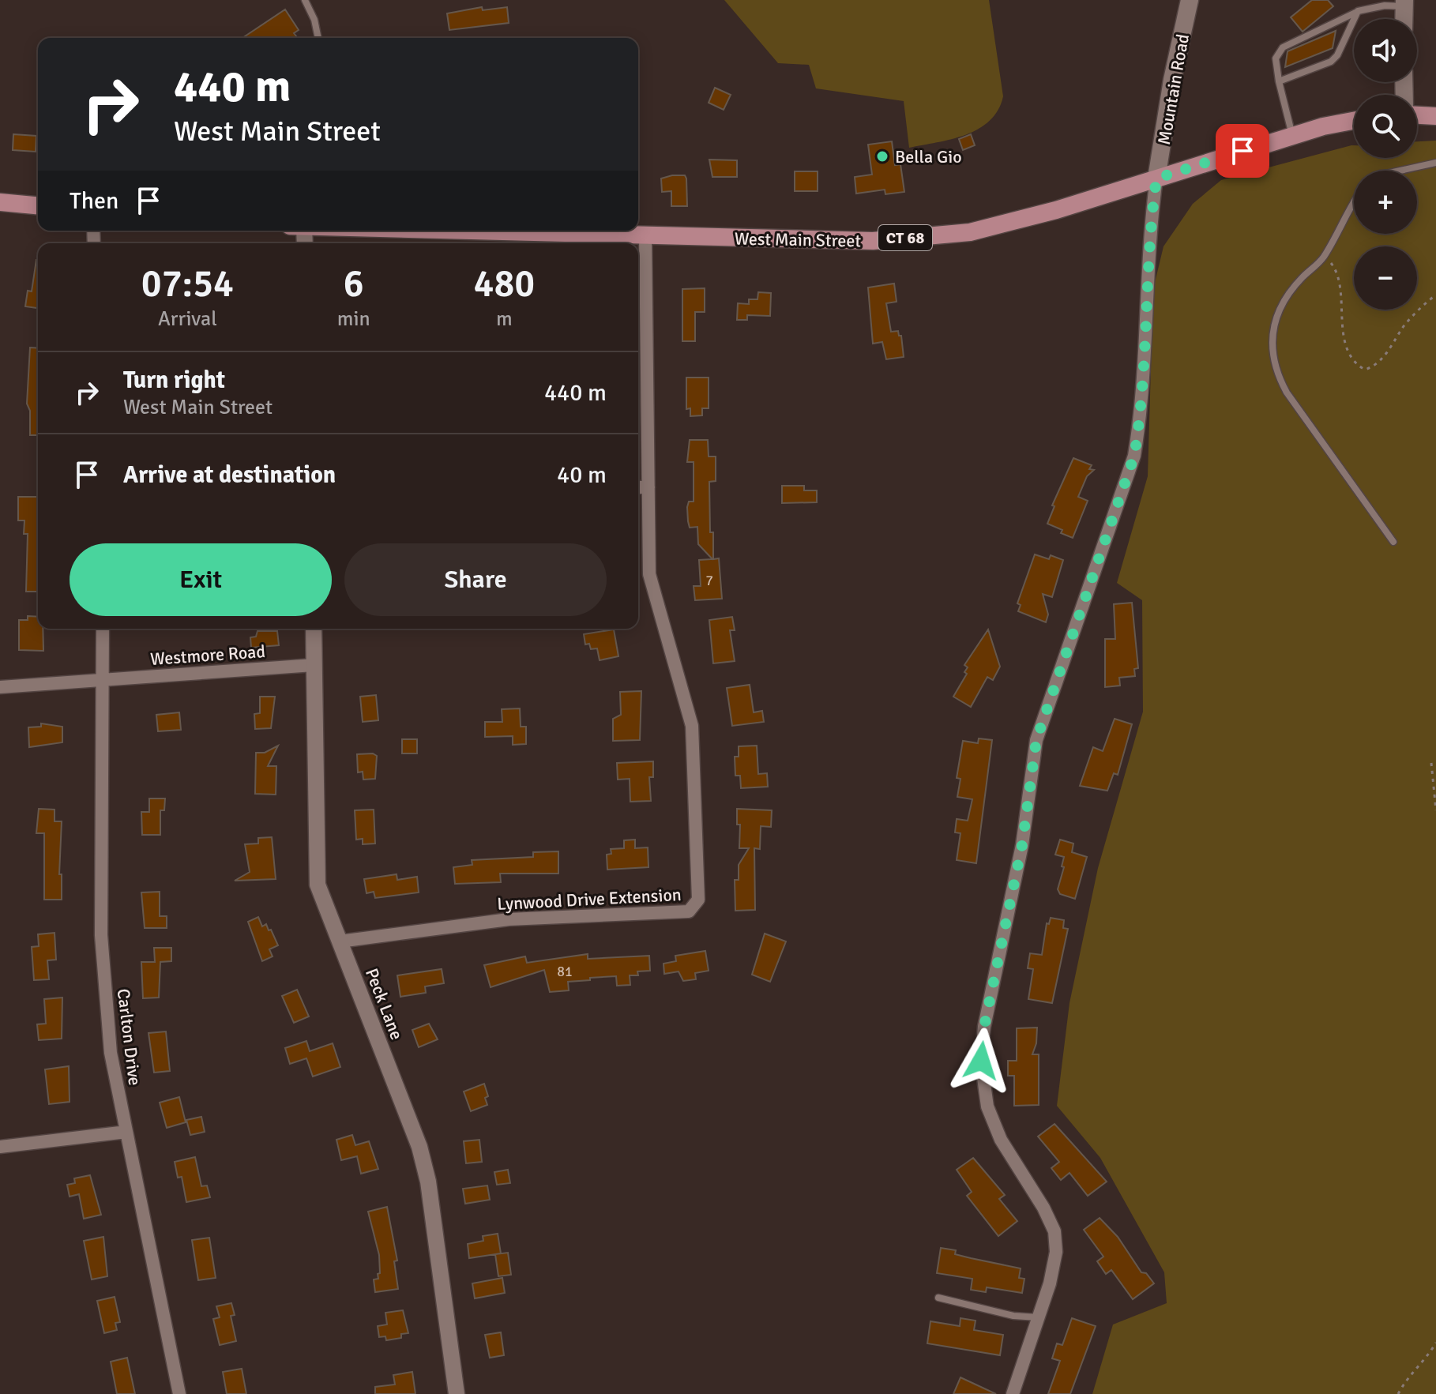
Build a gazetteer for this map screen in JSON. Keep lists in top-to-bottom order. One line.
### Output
{"streets":{"main road":["Mountain Road","CT 68","West Main Street"],"street":["Westmore Road","Lynwood Drive Extension","Peck Lane","Carlton Drive"]},"crossings":[["Mountain Road","West Main Street"],["West Main Street","Lynwood Drive Extension"],["Westmore Road","Peck Lane"],["Westmore Road","Carlton Drive"],["Lynwood Drive Extension","Peck Lane"]],"places":["Bella Gio"],"house_numbers":["7","81"],"page":{"map_buttons":["+","−"],"turn":["440 m","West Main Street"],"then":"Then","eta":["07:54","Arrival","6","min","480","m"],"list":[{"name":"Turn right","note":"West Main Street","value":"440 m"},{"name":"Arrive at destination","value":"40 m"}],"buttons":["Exit","Share"]}}
